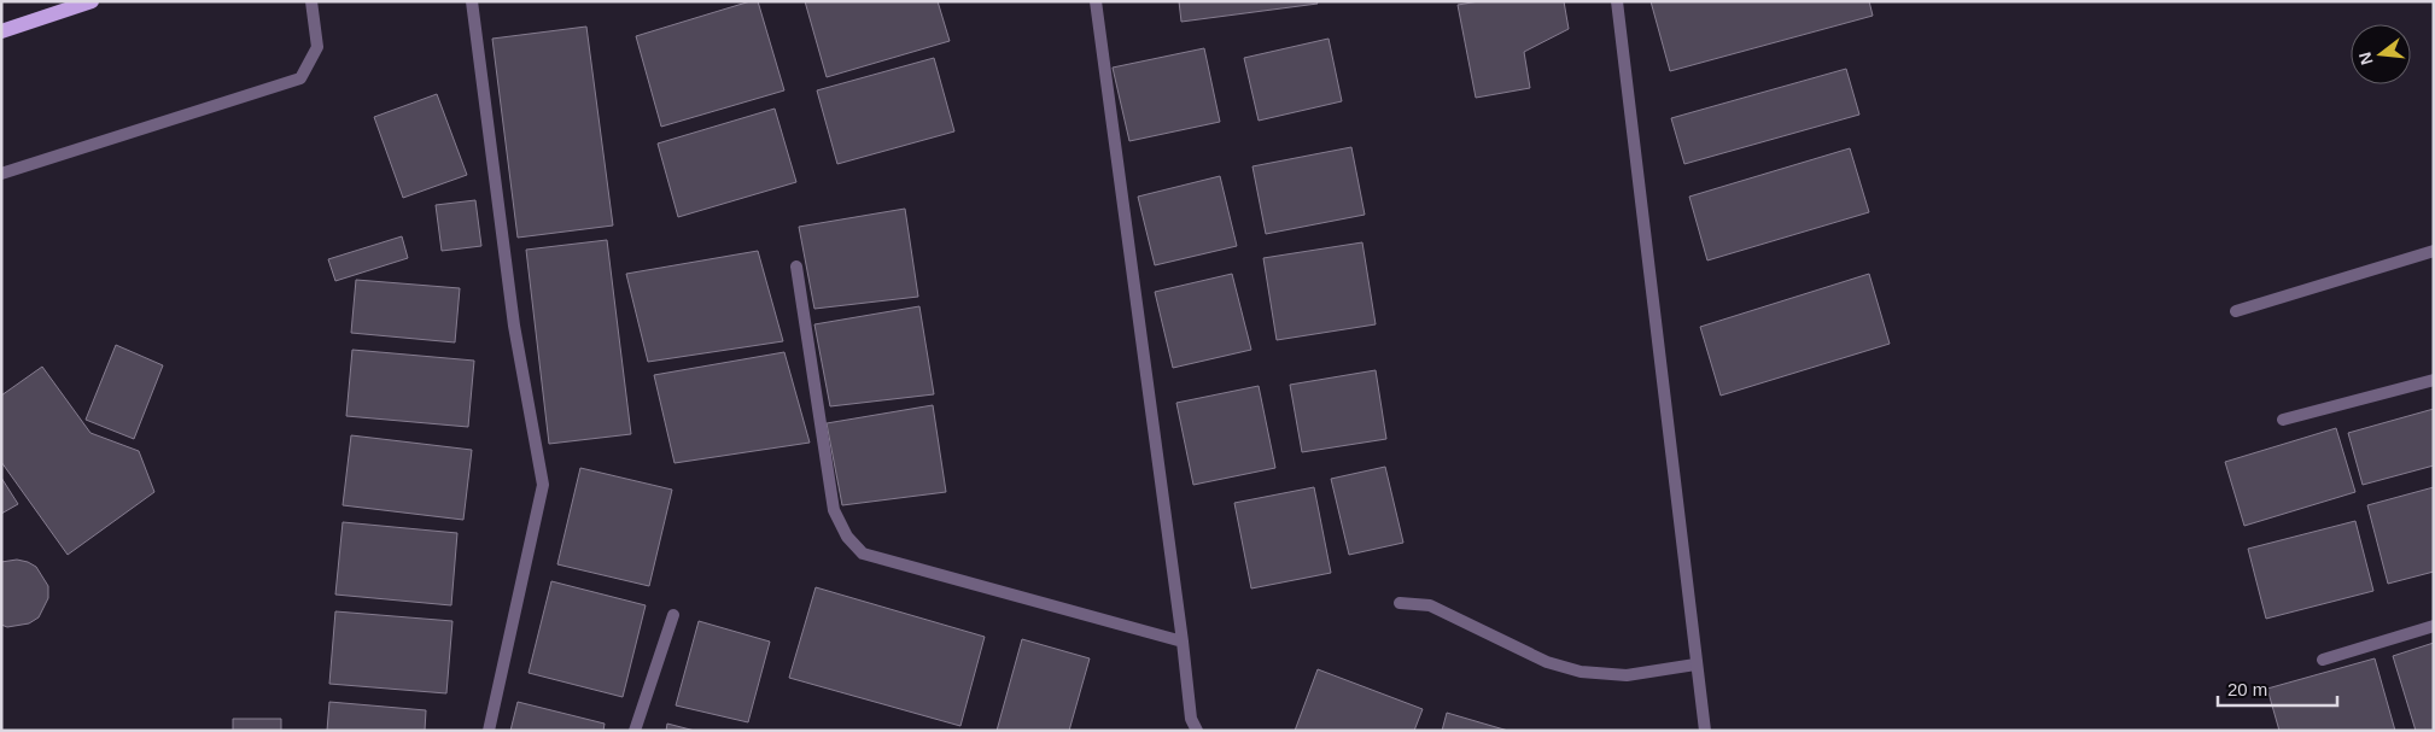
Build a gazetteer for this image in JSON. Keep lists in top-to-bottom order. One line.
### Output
{"scale_bar":"20 m","north":"left"}
